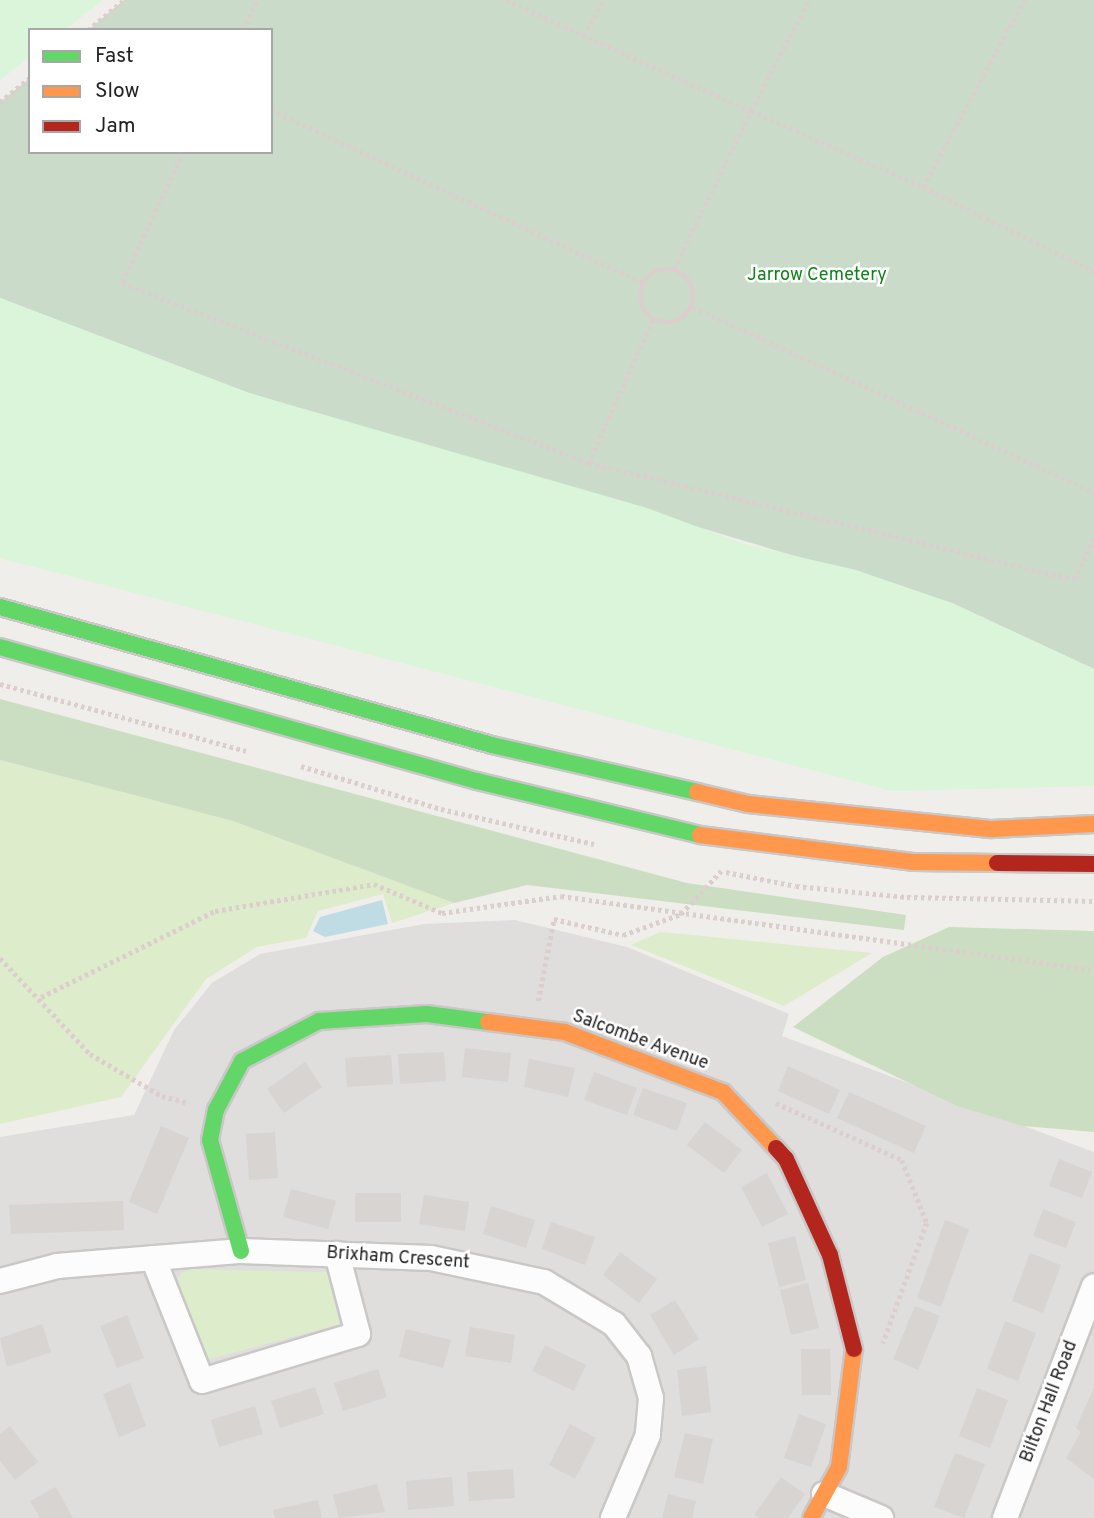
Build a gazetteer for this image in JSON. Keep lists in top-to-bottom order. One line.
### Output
{"streets":{"main road":["Salcombe Avenue"],"street":["Brixham Crescent","Bilton Hall Road"]},"crossings":[["Salcombe Avenue","Brixham Crescent"]],"parks":["Jarrow Cemetery"],"legend":["Fast","Slow","Jam"]}
